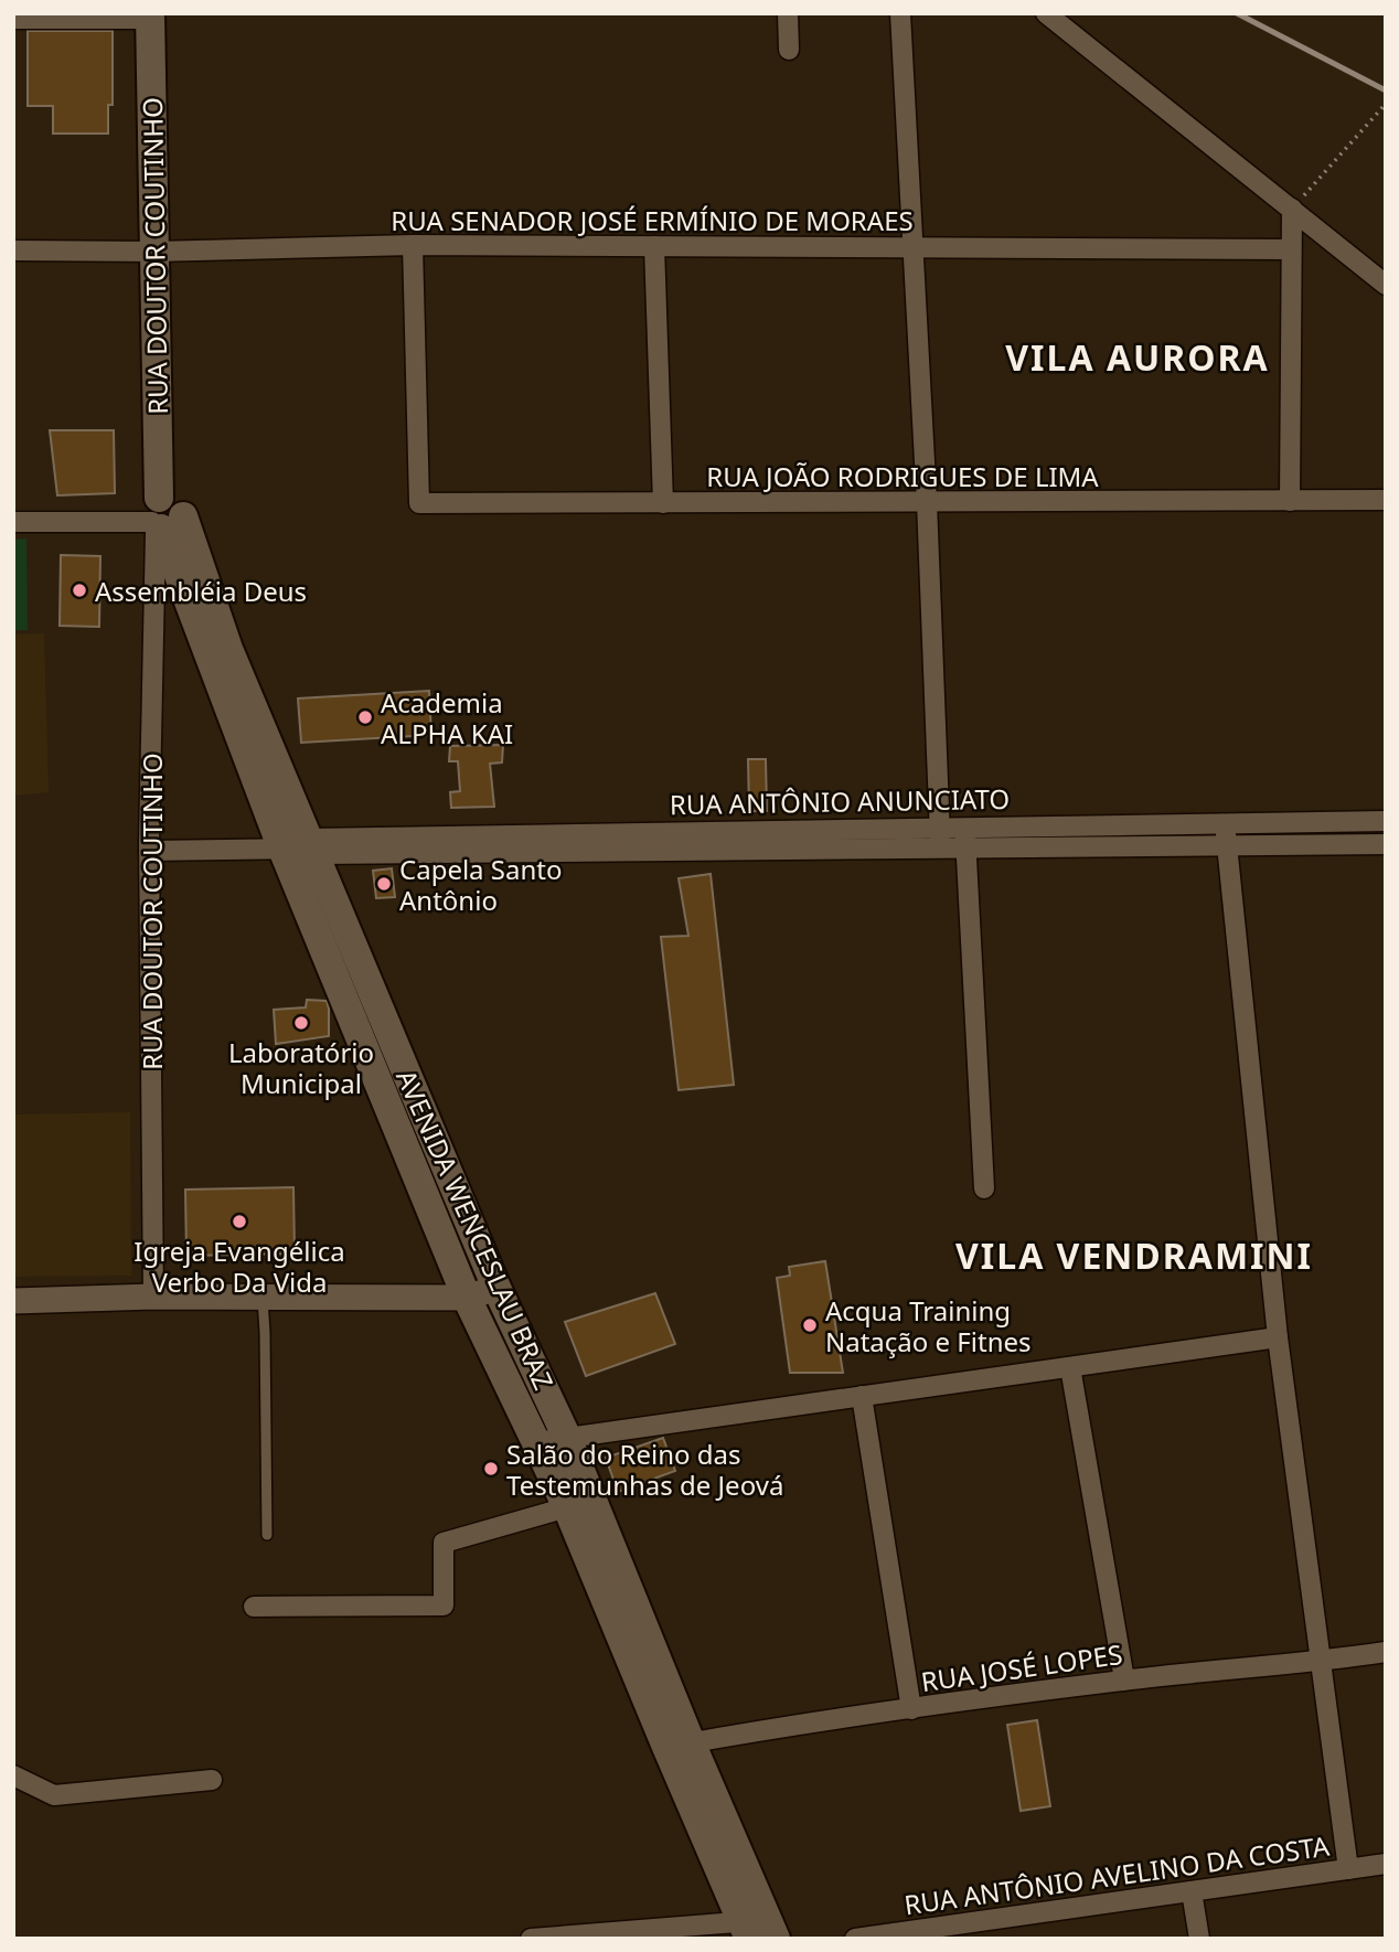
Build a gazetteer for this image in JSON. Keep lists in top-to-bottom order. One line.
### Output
{"streets":{"main road":["RUA DOUTOR COUTINHO","AVENIDA WENCESLAU BRAZ"],"street":["RUA SENADOR JOSÉ ERMÍNIO DE MORAES","RUA JOÃO RODRIGUES DE LIMA","RUA ANTÔNIO ANUNCIATO","RUA JOSÉ LOPES","RUA ANTÔNIO AVELINO DA COSTA"]},"crossings":[["RUA SENADOR JOSÉ ERMÍNIO DE MORAES","RUA DOUTOR COUTINHO"],["RUA SENADOR JOSÉ ERMÍNIO DE MORAES","RUA JOÃO RODRIGUES DE LIMA"],["RUA DOUTOR COUTINHO","RUA ANTÔNIO ANUNCIATO"],["RUA DOUTOR COUTINHO","AVENIDA WENCESLAU BRAZ"],["RUA ANTÔNIO ANUNCIATO","AVENIDA WENCESLAU BRAZ"],["AVENIDA WENCESLAU BRAZ","RUA JOSÉ LOPES"]],"districts":["VILA AURORA","VILA VENDRAMINI"],"places":["Assembléia Deus","Academia ALPHA KAI","Capela Santo Antônio","Laboratório Municipal","Igreja Evangélica Verbo Da Vida","Acqua Training Natação e Fitnes","Salão do Reino das Testemunhas de Jeová"]}
